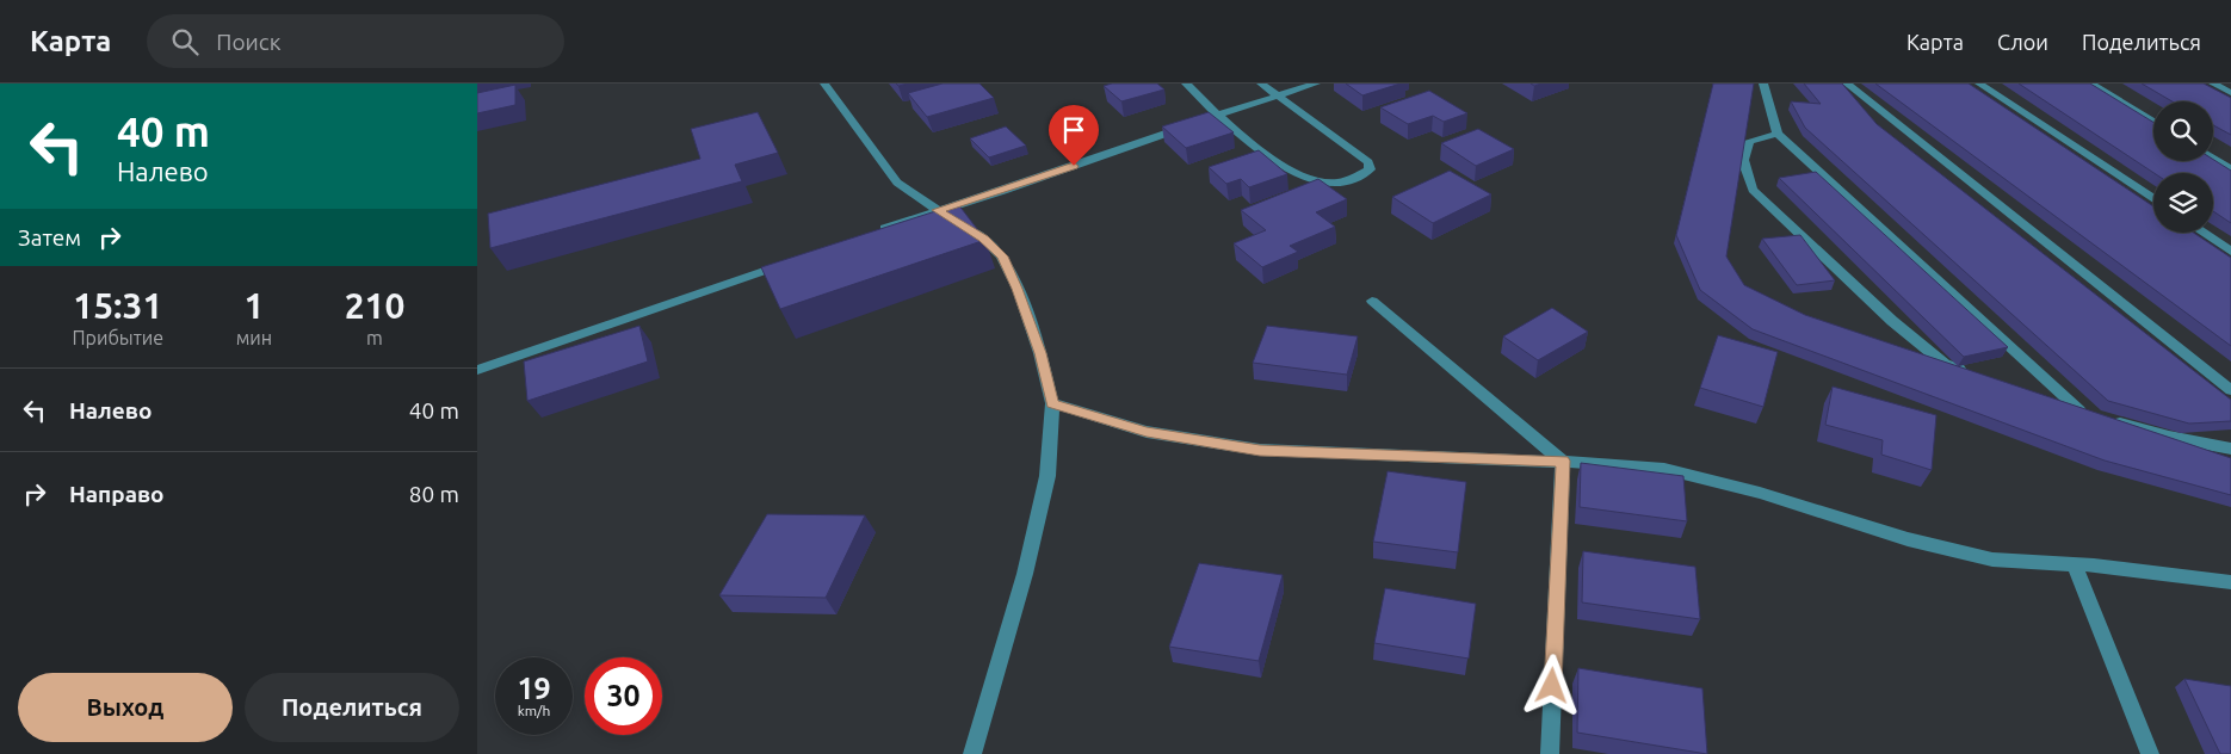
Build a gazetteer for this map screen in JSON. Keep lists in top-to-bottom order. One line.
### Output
{"page":{"header":"Карта","search":"Поиск","nav":["Карта","Слои","Поделиться"],"turn":["40 m","Налево"],"then":"Затем","eta":["15:31","Прибытие","1","мин","210","m"],"list":[{"name":"Налево","value":"40 m"},{"name":"Направо","value":"80 m"}],"speed":"19 km/h","limit":"30","buttons":["Выход","Поделиться"]}}
